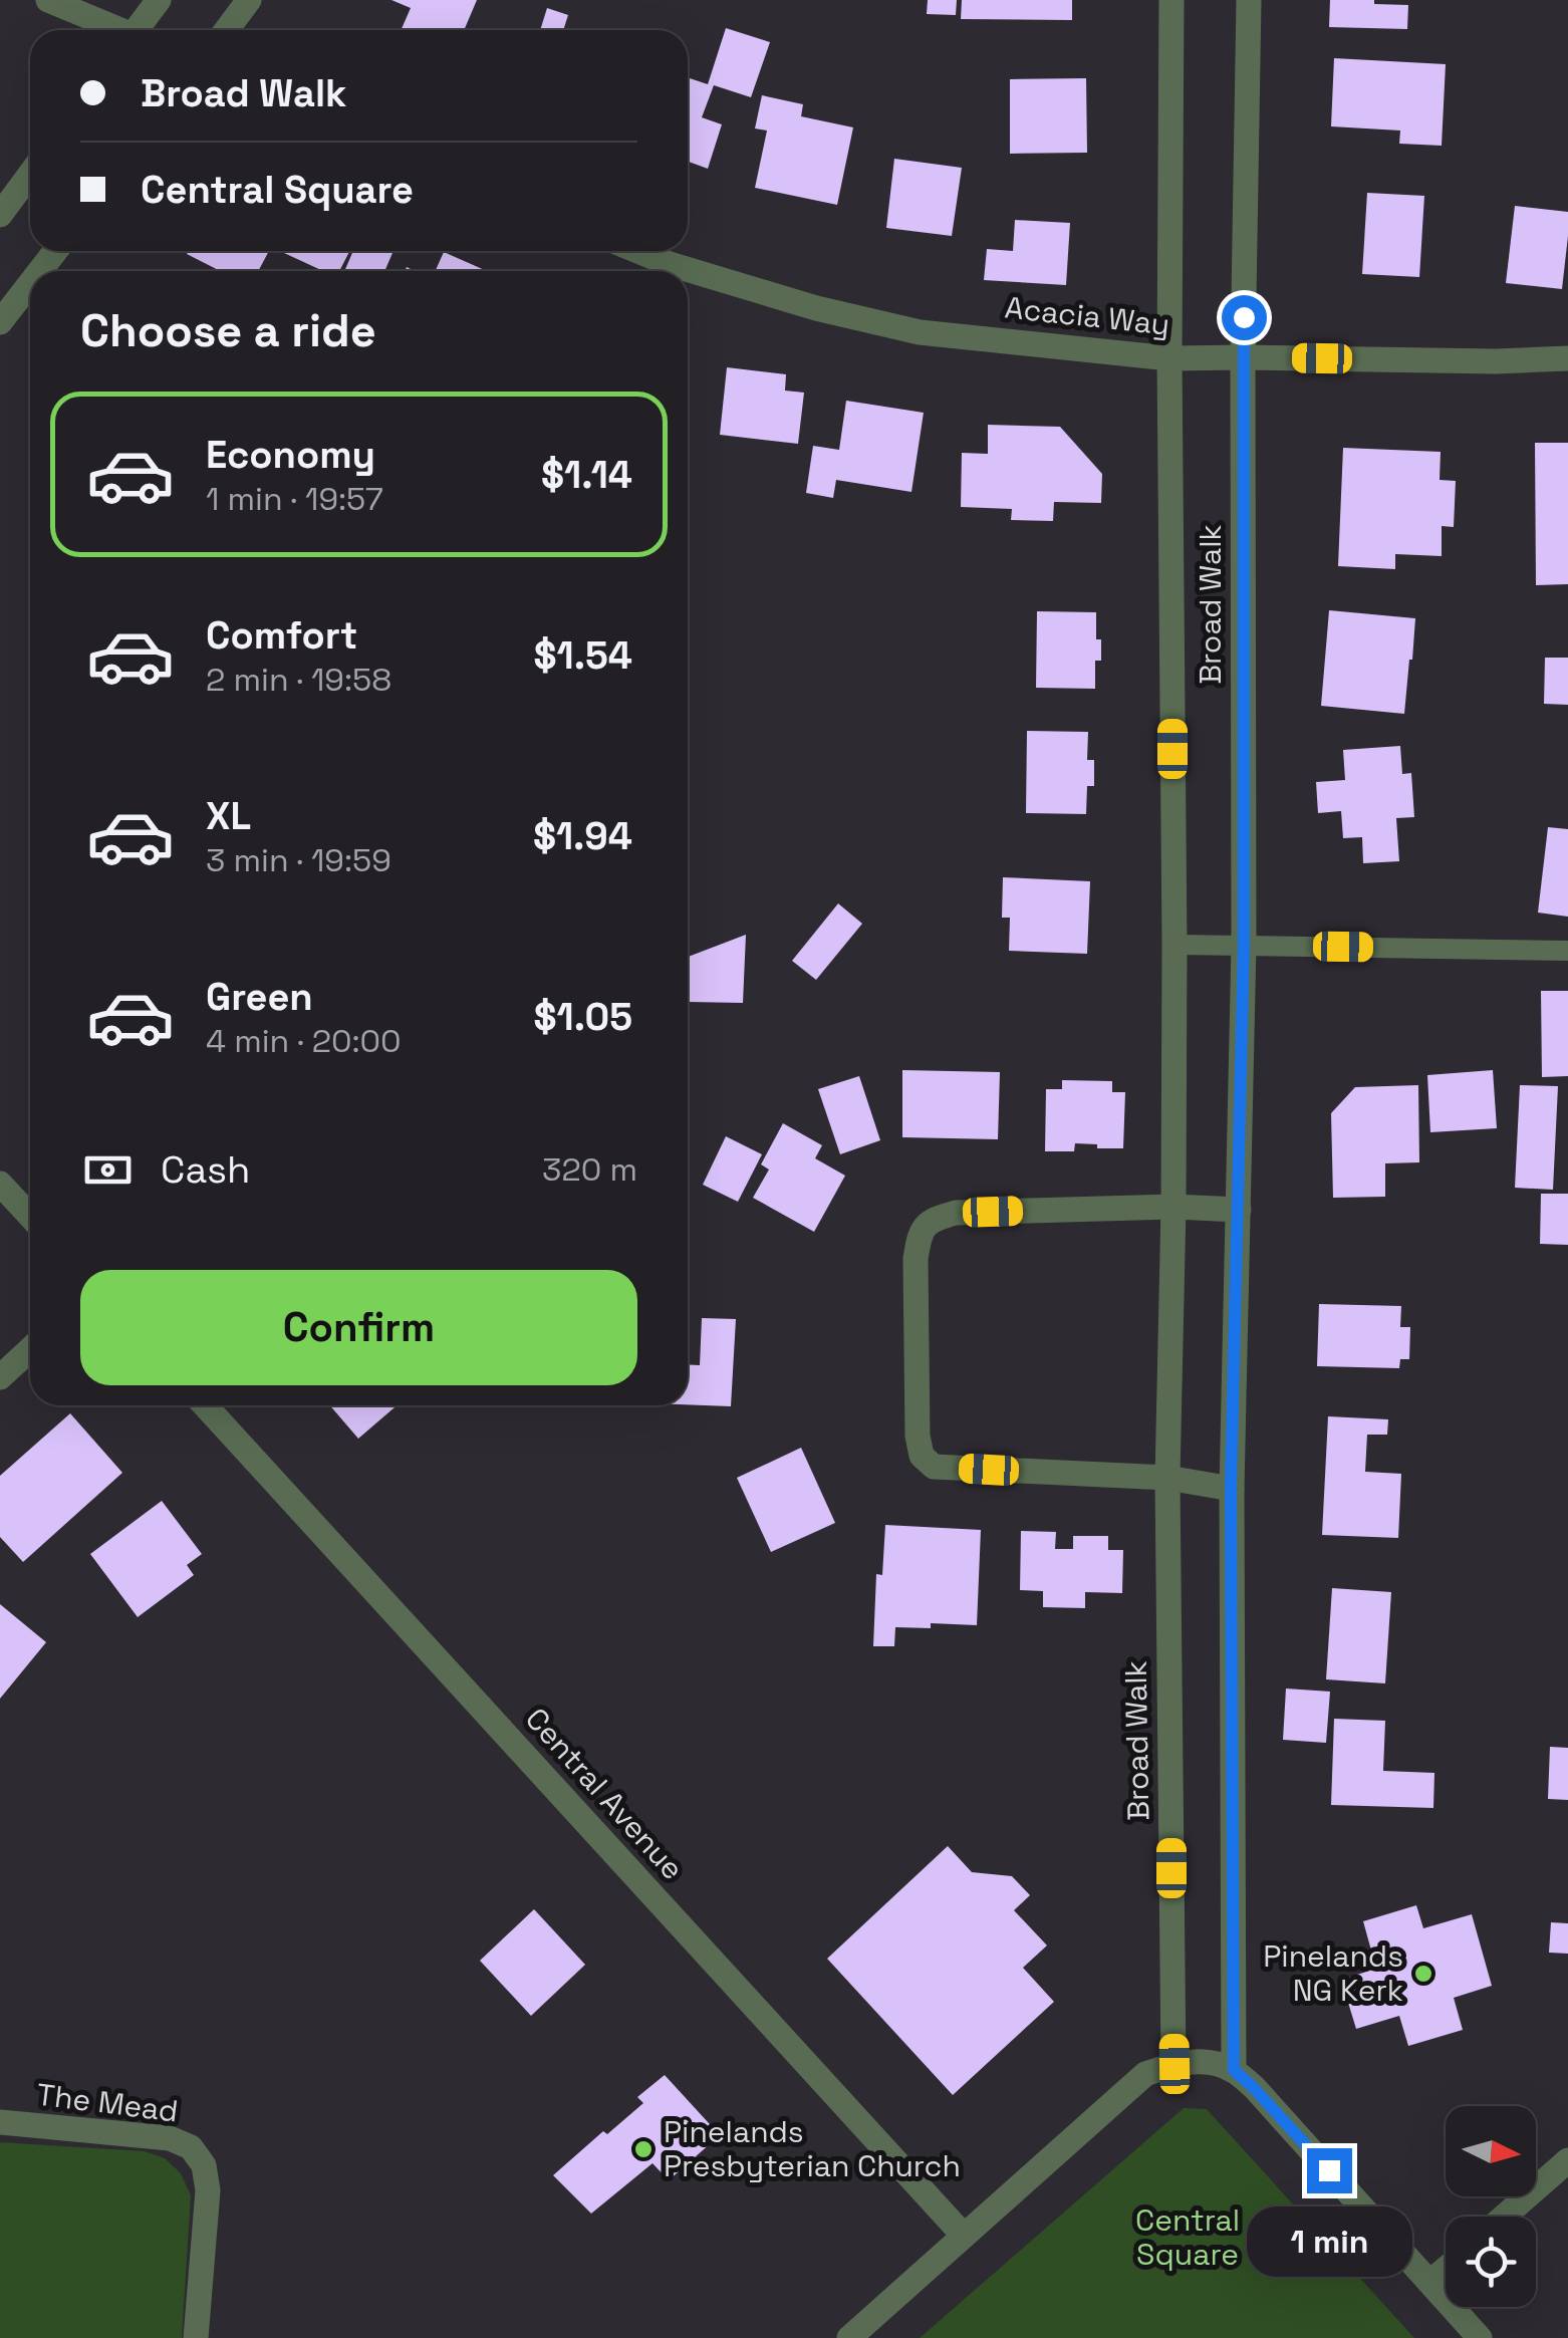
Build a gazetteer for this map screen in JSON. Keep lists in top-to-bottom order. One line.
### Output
{"streets":{"street":["Acacia Way","Broad Walk","Central Avenue","The Mead"]},"crossings":[["Acacia Way","Broad Walk"]],"parks":["Central Square"],"places":["Pinelands NG Kerk","Pinelands Presbyterian Church"],"north":"right","page":{"banner":["Broad Walk","Central Square"],"heading":"Choose a ride","list":[{"name":"Economy","note":"1 min · 19:57","value":"$1.14"},{"name":"Comfort","note":"2 min · 19:58","value":"$1.54"},{"name":"XL","note":"3 min · 19:59","value":"$1.94"},{"name":"Green","note":"4 min · 20:00","value":"$1.05"}],"pay":["Cash","320 m"],"buttons":"Confirm","bubble":"1 min"}}
